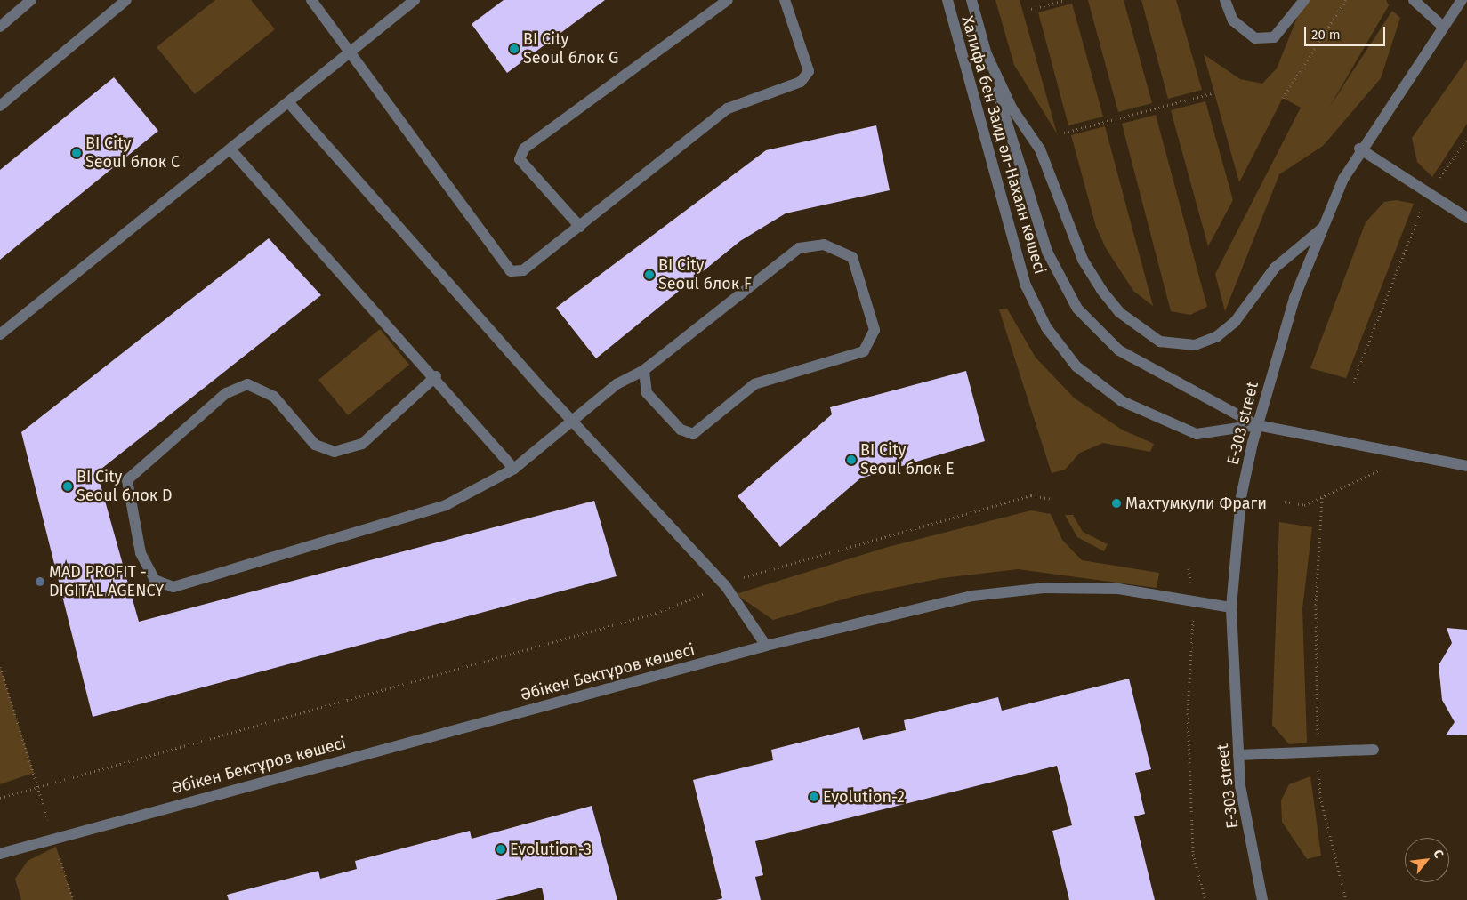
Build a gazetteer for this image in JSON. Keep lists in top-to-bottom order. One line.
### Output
{"streets":{"street":["Халифа бен Заид әл-Нахаян көшесі","E-303 street","Әбікен Бектұров көшесі"]},"crossings":[["Халифа бен Заид әл-Нахаян көшесі","E-303 street"],["E-303 street","Әбікен Бектұров көшесі"]],"places":["BI City Seoul блок G","BI City Seoul блок C","BI City Seoul блок F","BI City Seoul блок E","BI City Seoul блок D","Махтумкули Фраги","MAD PROFIT - DIGITAL AGENCY","Evolution-2","Evolution-3"],"scale_bar":"20 m","north":"top right"}
